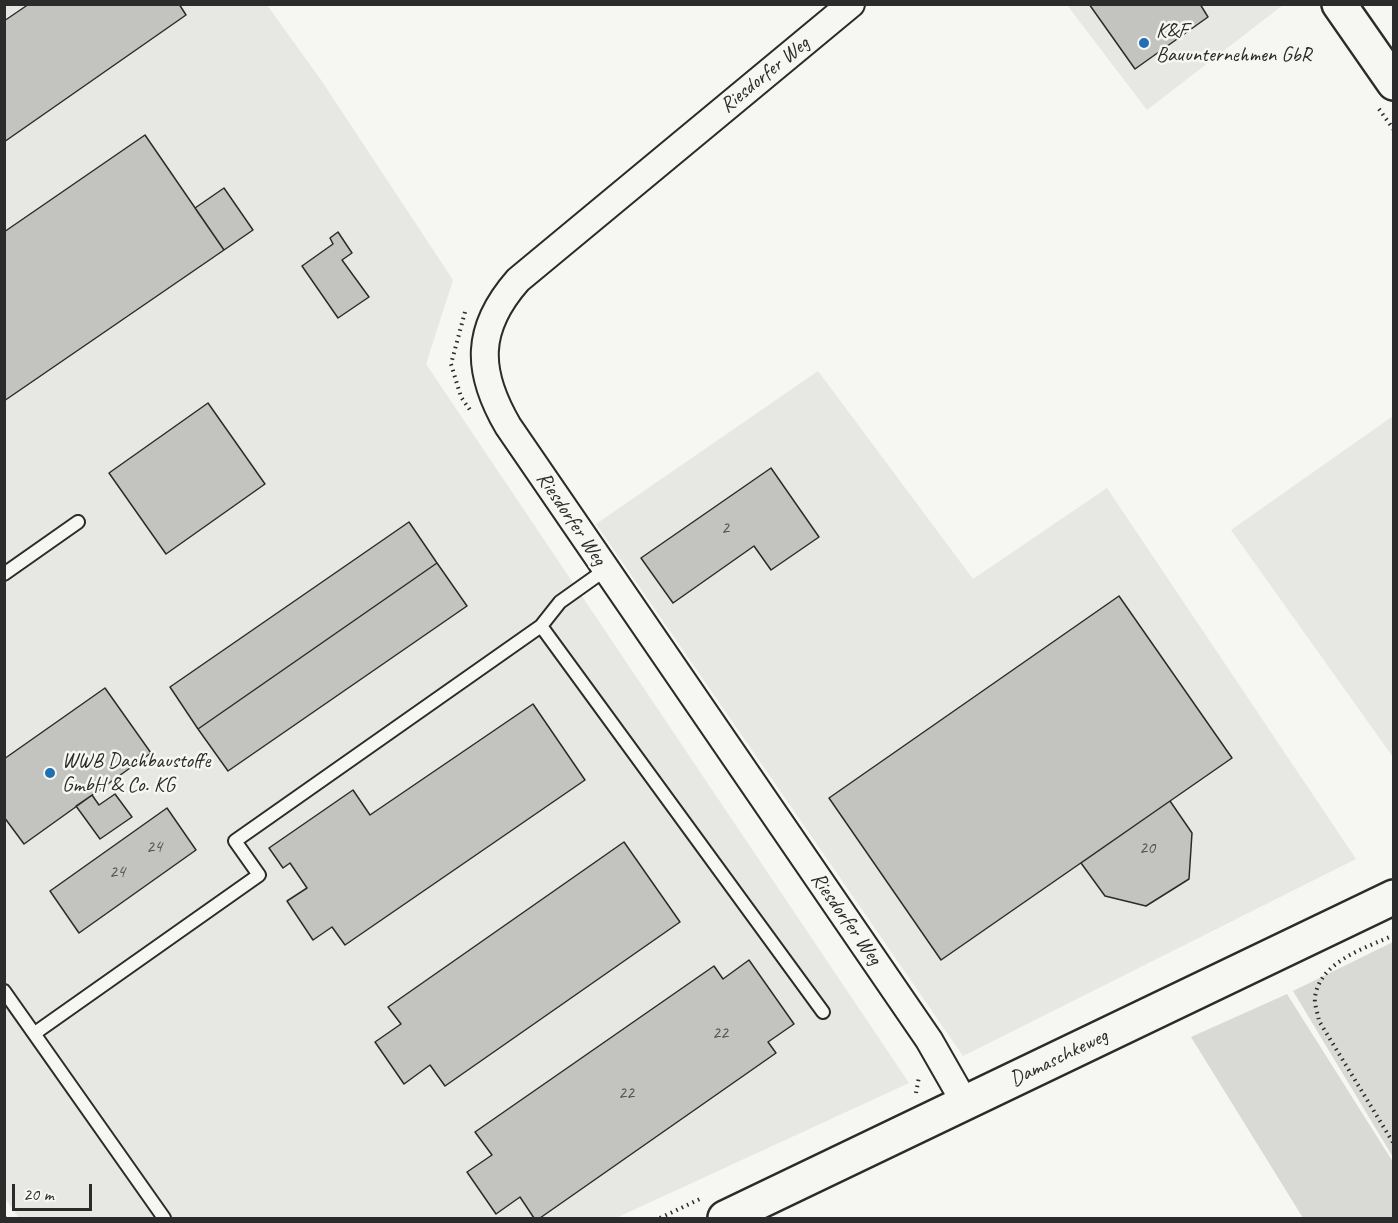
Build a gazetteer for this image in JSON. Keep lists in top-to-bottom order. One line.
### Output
{"streets":{"main road":["Damaschkeweg"],"street":["Riesdorfer Weg"]},"crossings":[["Riesdorfer Weg","Damaschkeweg"]],"places":["K&F Bauunternehmen GbR","WWB Dachbaustoffe GmbH & Co. KG"],"house_numbers":["2","24","20","24","22","22"],"scale_bar":"20 m"}
